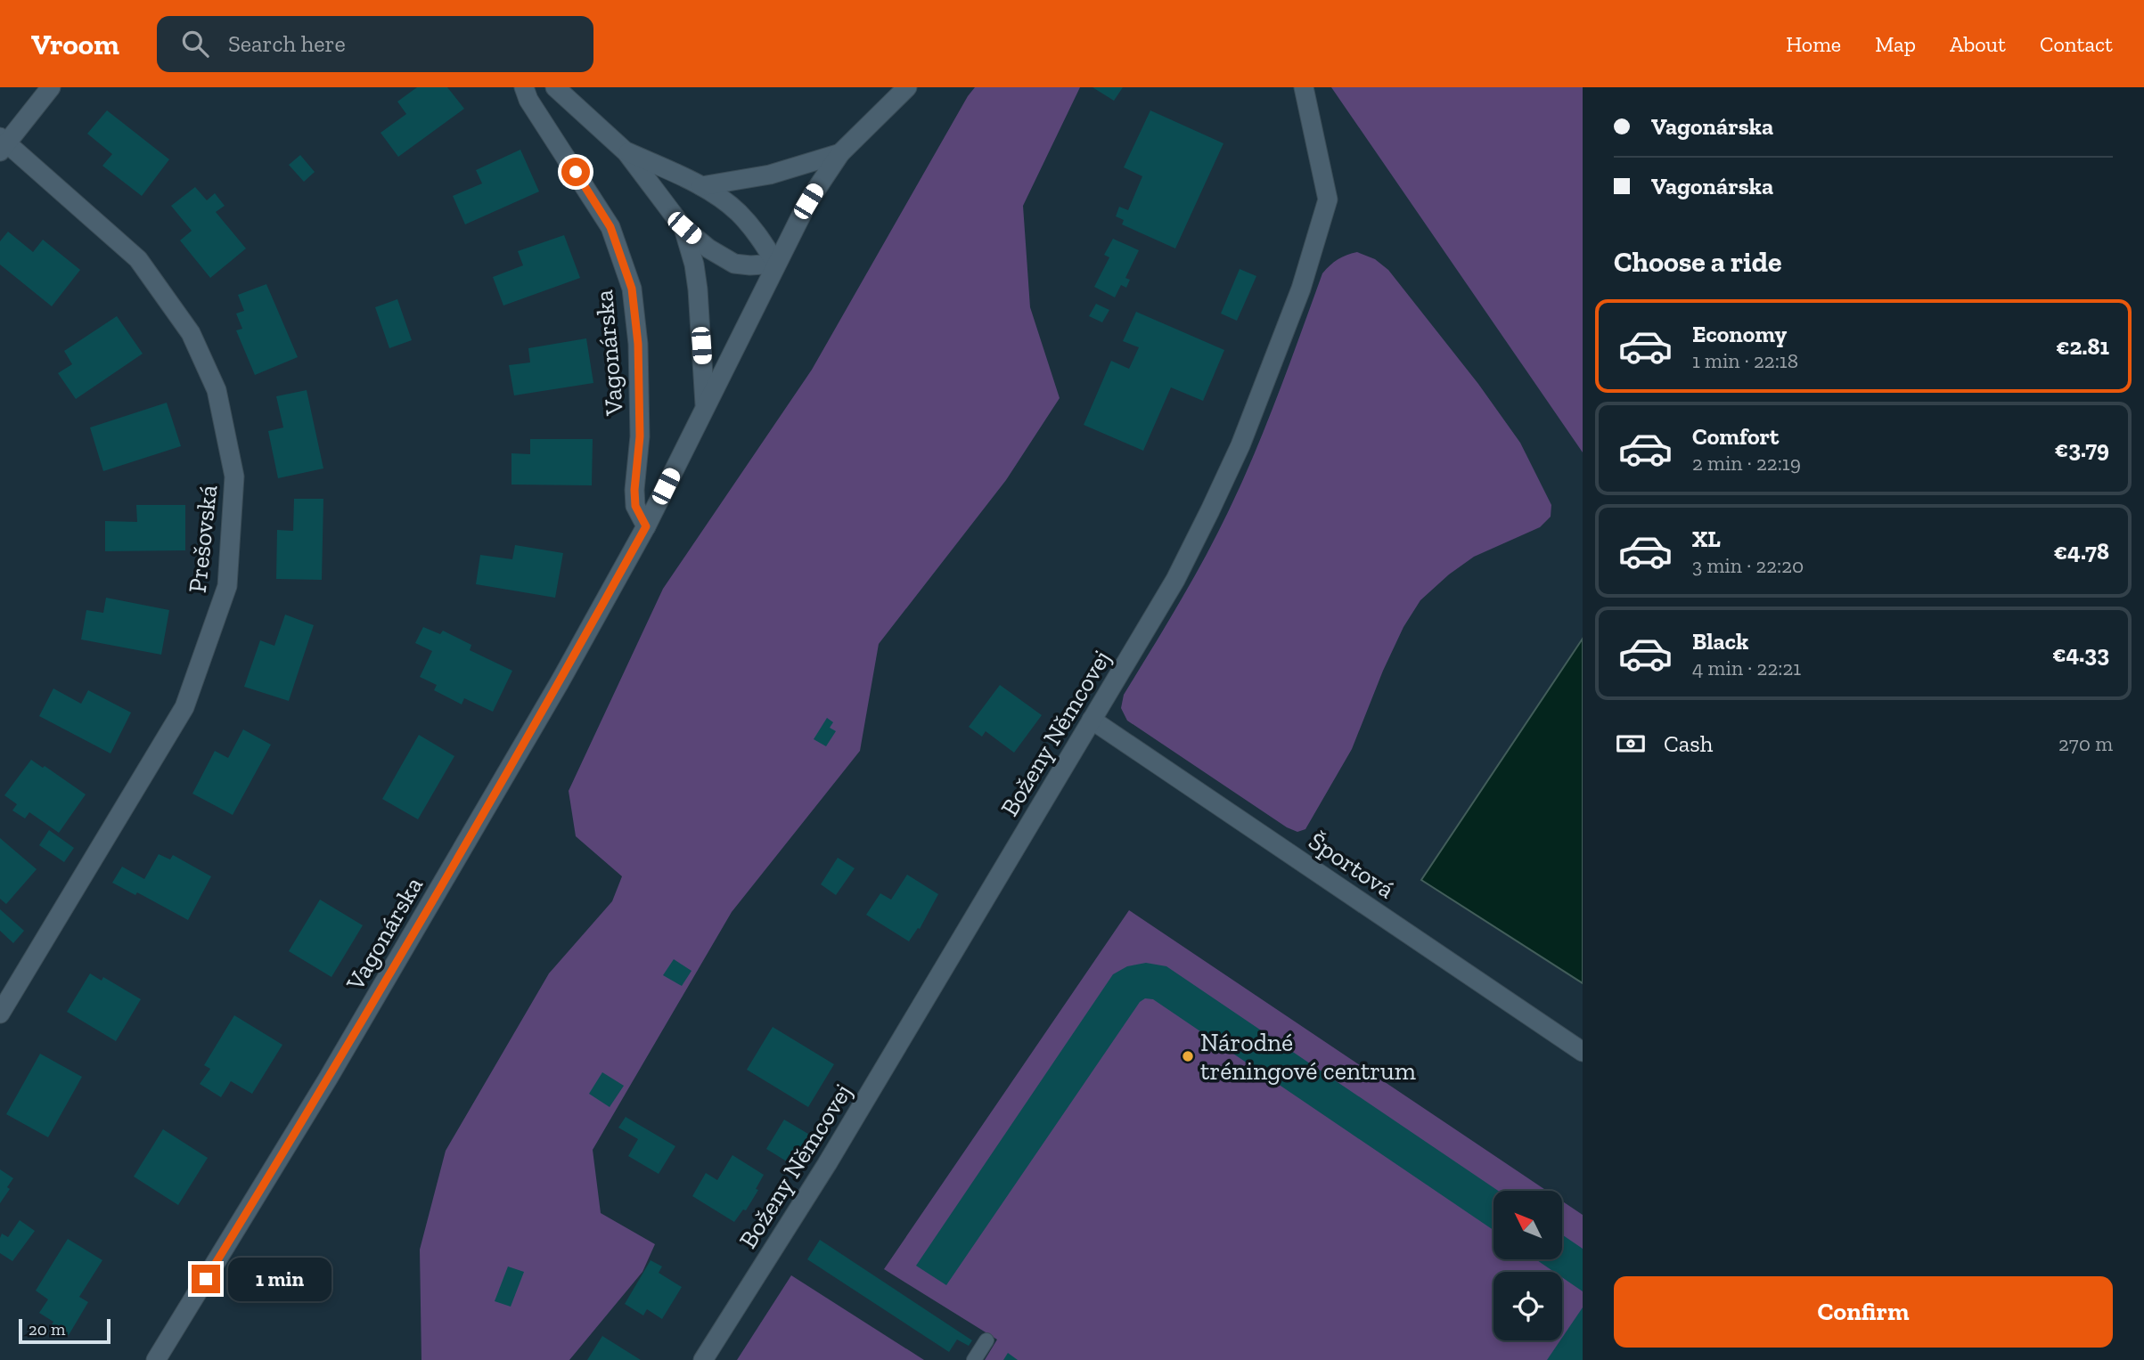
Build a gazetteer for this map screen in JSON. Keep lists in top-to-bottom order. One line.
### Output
{"streets":{"street":["Vagonárska","Prešovská","Boženy Němcovej","Športová"]},"crossings":[["Boženy Němcovej","Športová"]],"places":["Národné tréningové centrum"],"scale_bar":"20 m","north":"top left","page":{"header":"Vroom","search":"Search here","nav":["Home","Map","About","Contact"],"banner":["Vagonárska","Vagonárska"],"heading":"Choose a ride","list":[{"name":"Economy","note":"1 min · 22:18","value":"€2.81"},{"name":"Comfort","note":"2 min · 22:19","value":"€3.79"},{"name":"XL","note":"3 min · 22:20","value":"€4.78"},{"name":"Black","note":"4 min · 22:21","value":"€4.33"}],"pay":["Cash","270 m"],"bubble":"1 min","buttons":"Confirm","scale":"20 m"}}
